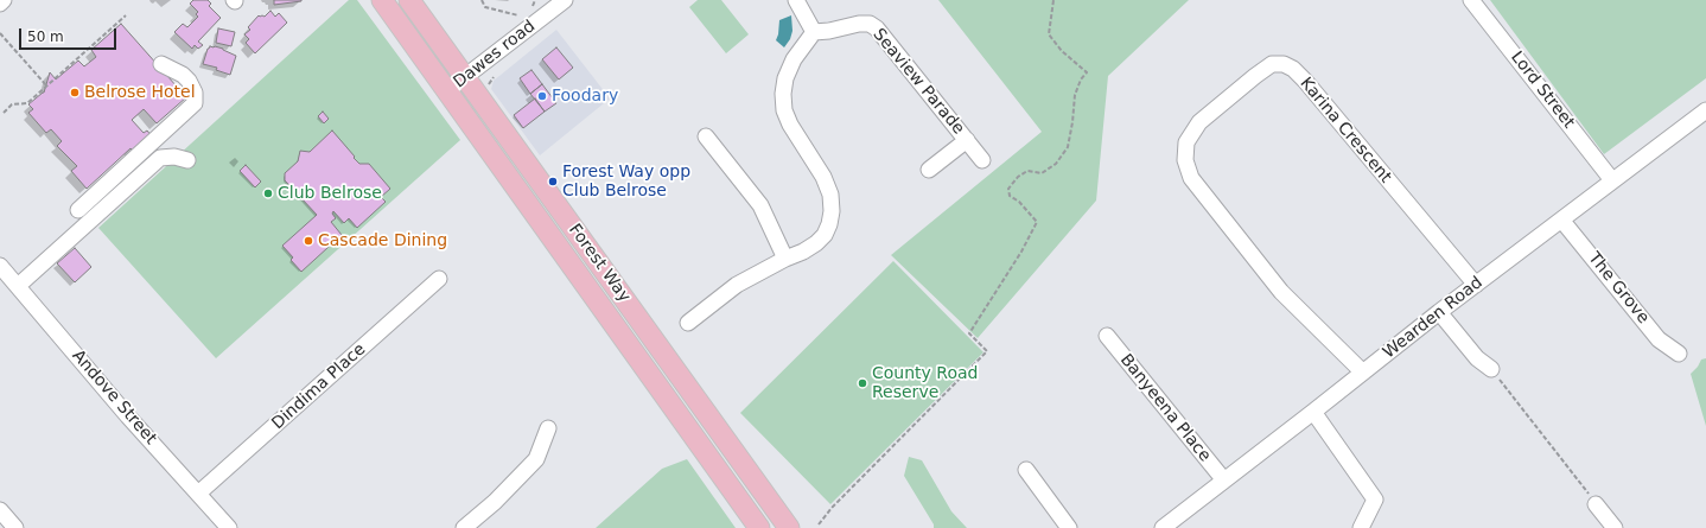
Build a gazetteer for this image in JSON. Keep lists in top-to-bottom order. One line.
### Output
{"streets":{"main road":["Forest Way"],"street":["Dawes road","Seaview Parade","Lord Street","Karina Crescent","The Grove","Wearden Road","Dindima Place","Andove Street","Banyeena Place"]},"crossings":[["Dawes road","Forest Way"],["Lord Street","Wearden Road"],["Karina Crescent","Wearden Road"],["The Grove","Wearden Road"],["Wearden Road","Banyeena Place"],["Dindima Place","Andove Street"]],"places":["Belrose Hotel","Foodary","Forest Way opp Club Belrose","Club Belrose","Cascade Dining","County Road Reserve"],"scale_bar":"50 m"}
